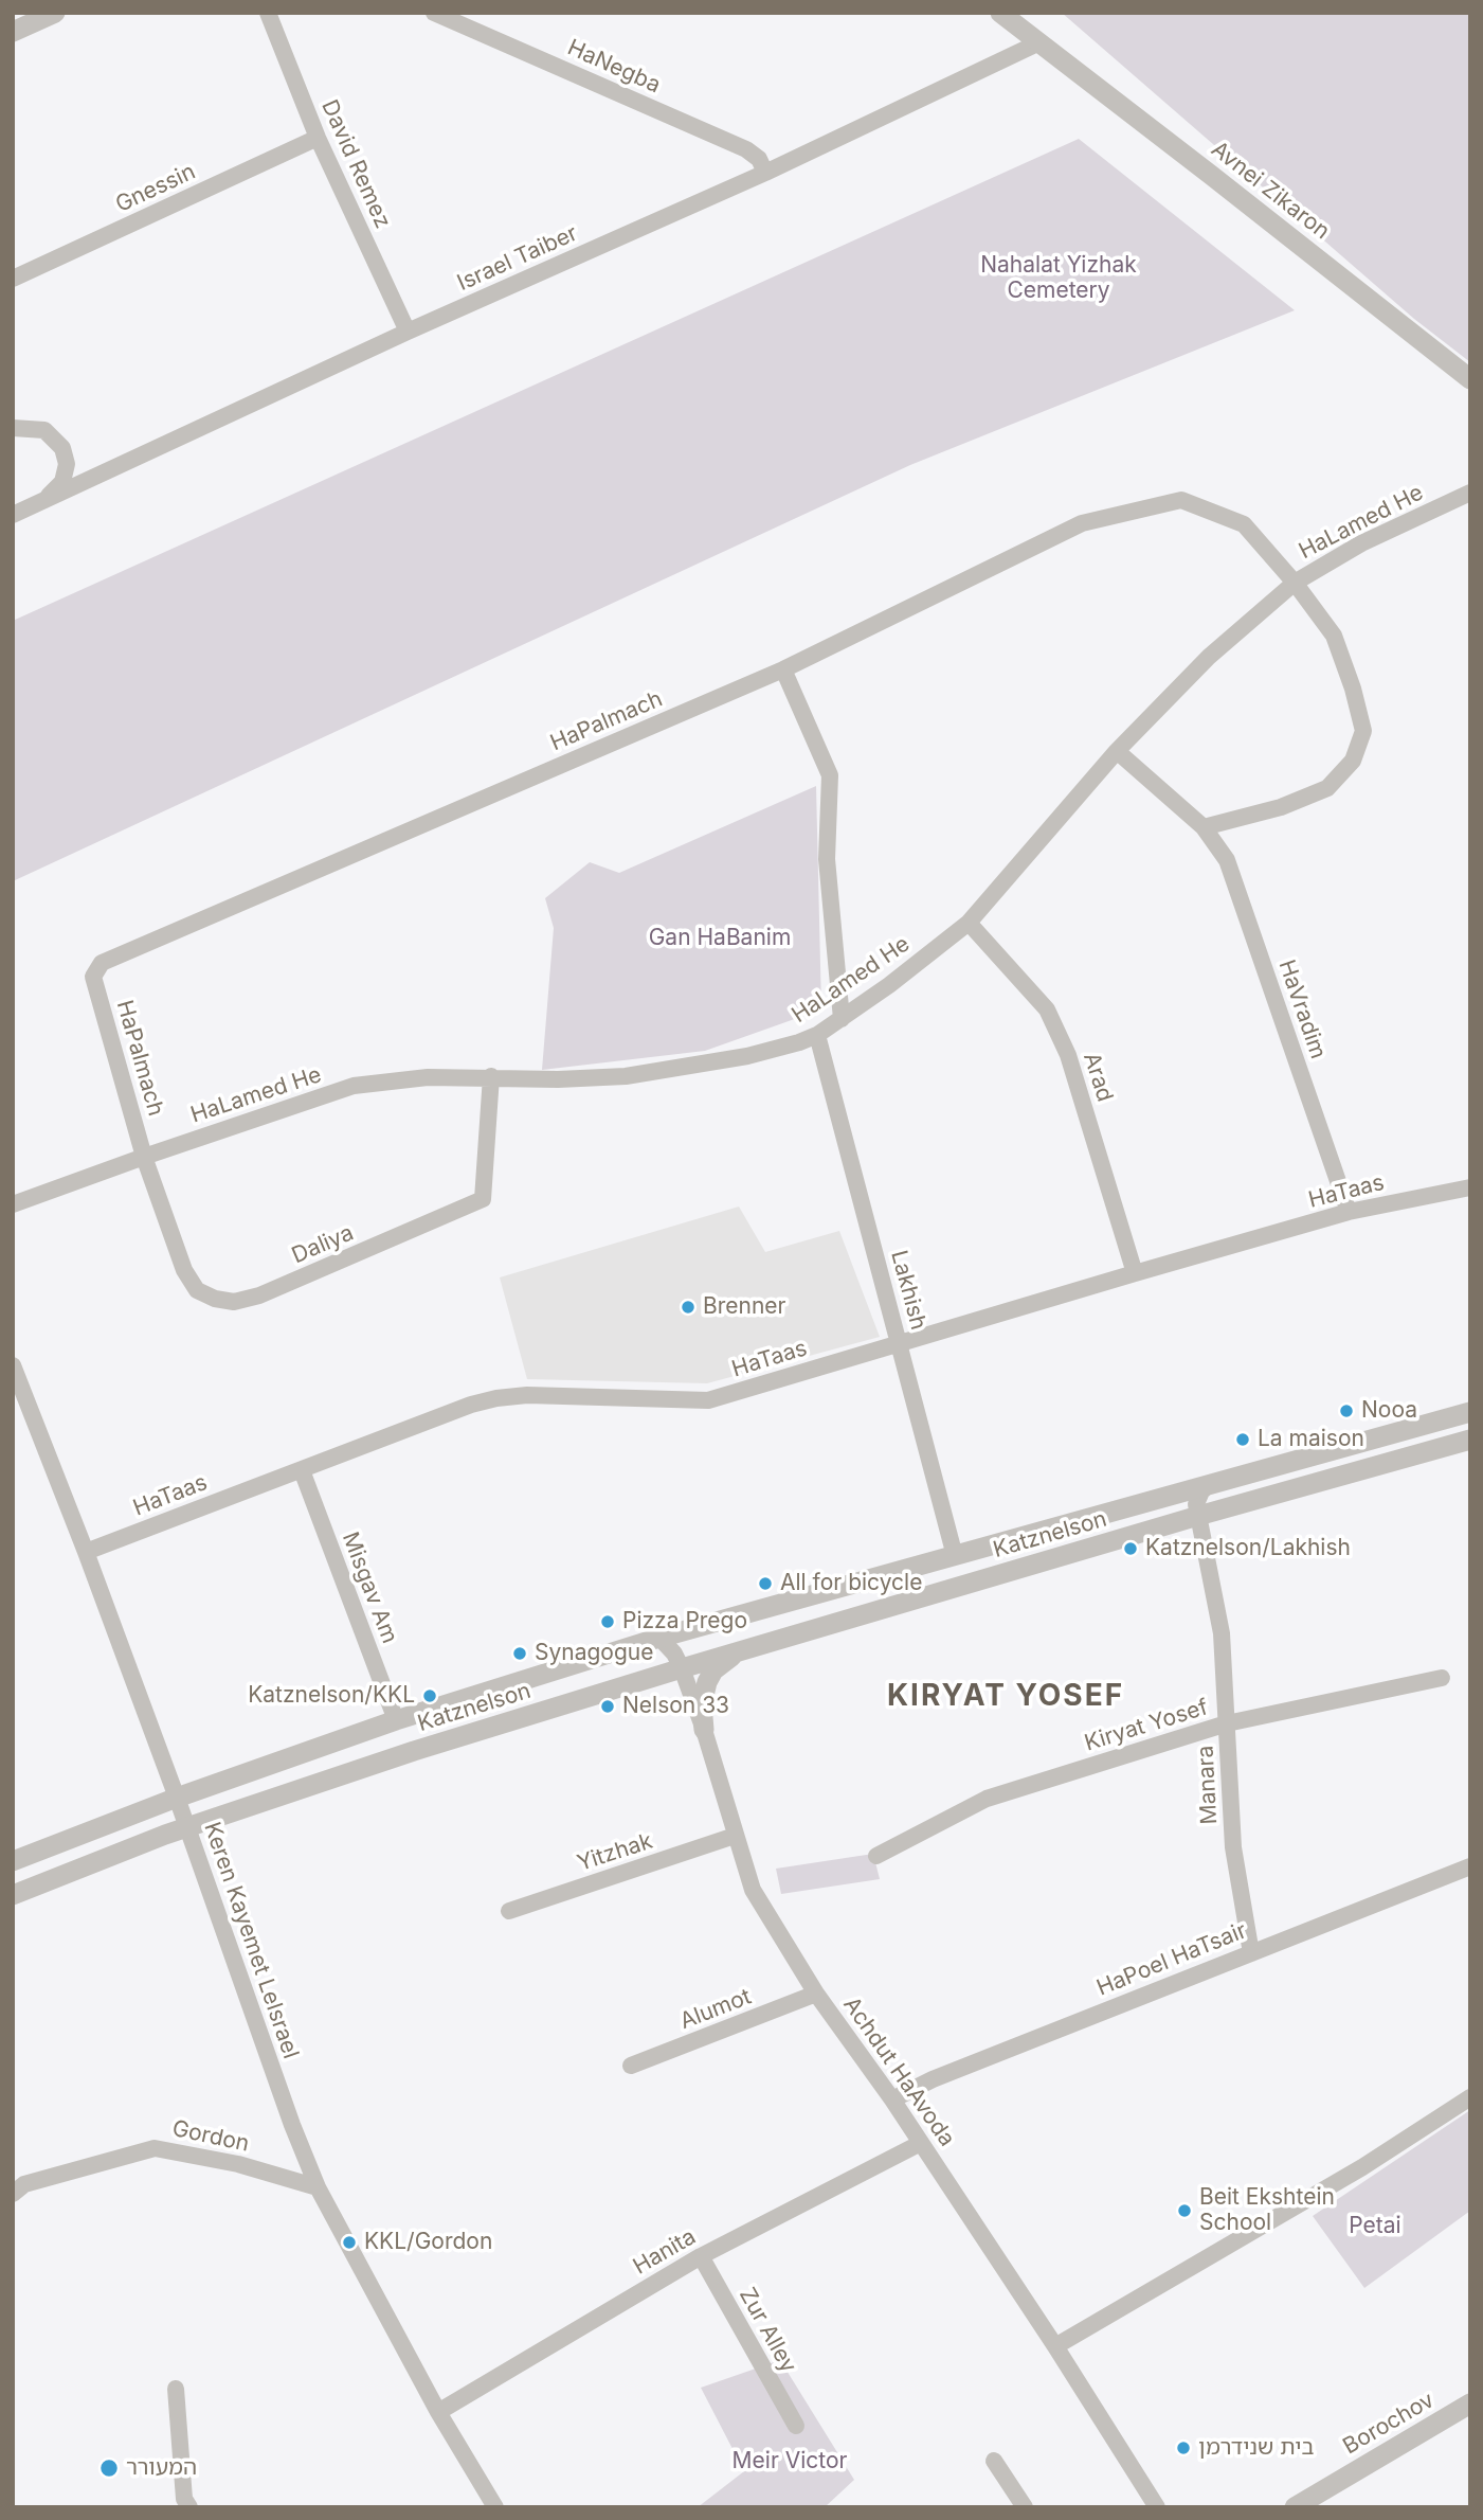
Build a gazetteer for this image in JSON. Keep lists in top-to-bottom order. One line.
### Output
{"streets":{"street":["HaNegba","David Remez","Gnessin","Avnei Zikaron","Israel Taiber","HaLamed He","HaPalmach","HaVradim","Arad","HaTaas","Daliya","Lakhish","Katznelson","Misgav Am","Kiryat Yosef","Manara","Yitzhak","Keren Kayemet LeIsrael","HaPoel HaTsair","Alumot","Achdut HaAvoda","Gordon","Hanita","Zur Alley","Borochov"]},"crossings":[["HaNegba","Israel Taiber"],["David Remez","Gnessin"],["David Remez","Israel Taiber"],["Avnei Zikaron","Israel Taiber"],["HaLamed He","HaPalmach"],["HaLamed He","HaVradim"],["HaLamed He","Arad"],["HaLamed He","Daliya"],["HaLamed He","Lakhish"],["HaPalmach","Daliya"],["HaVradim","HaTaas"],["Arad","HaTaas"],["HaTaas","Lakhish"],["HaTaas","Misgav Am"],["HaTaas","Keren Kayemet LeIsrael"],["Lakhish","Katznelson"],["Katznelson","Misgav Am"],["Katznelson","Manara"],["Katznelson","Keren Kayemet LeIsrael"],["Katznelson","Achdut HaAvoda"],["Kiryat Yosef","Manara"],["Manara","HaPoel HaTsair"],["Yitzhak","Achdut HaAvoda"],["Keren Kayemet LeIsrael","Gordon"],["Keren Kayemet LeIsrael","Hanita"],["HaPoel HaTsair","Achdut HaAvoda"],["Alumot","Achdut HaAvoda"],["Achdut HaAvoda","Hanita"],["Hanita","Zur Alley"]],"districts":["KIRYAT YOSEF"],"parks":["Nahalat Yizhak Cemetery","Gan HaBanim","Petai","Meir Victor"],"places":["Brenner","Nooa","La maison","Katznelson/Lakhish","All for bicycle","Pizza Prego","Synagogue","Katznelson/KKL","Nelson 33","Beit Ekshtein School","KKL/Gordon","בית שנידרמן","המעורר"]}
